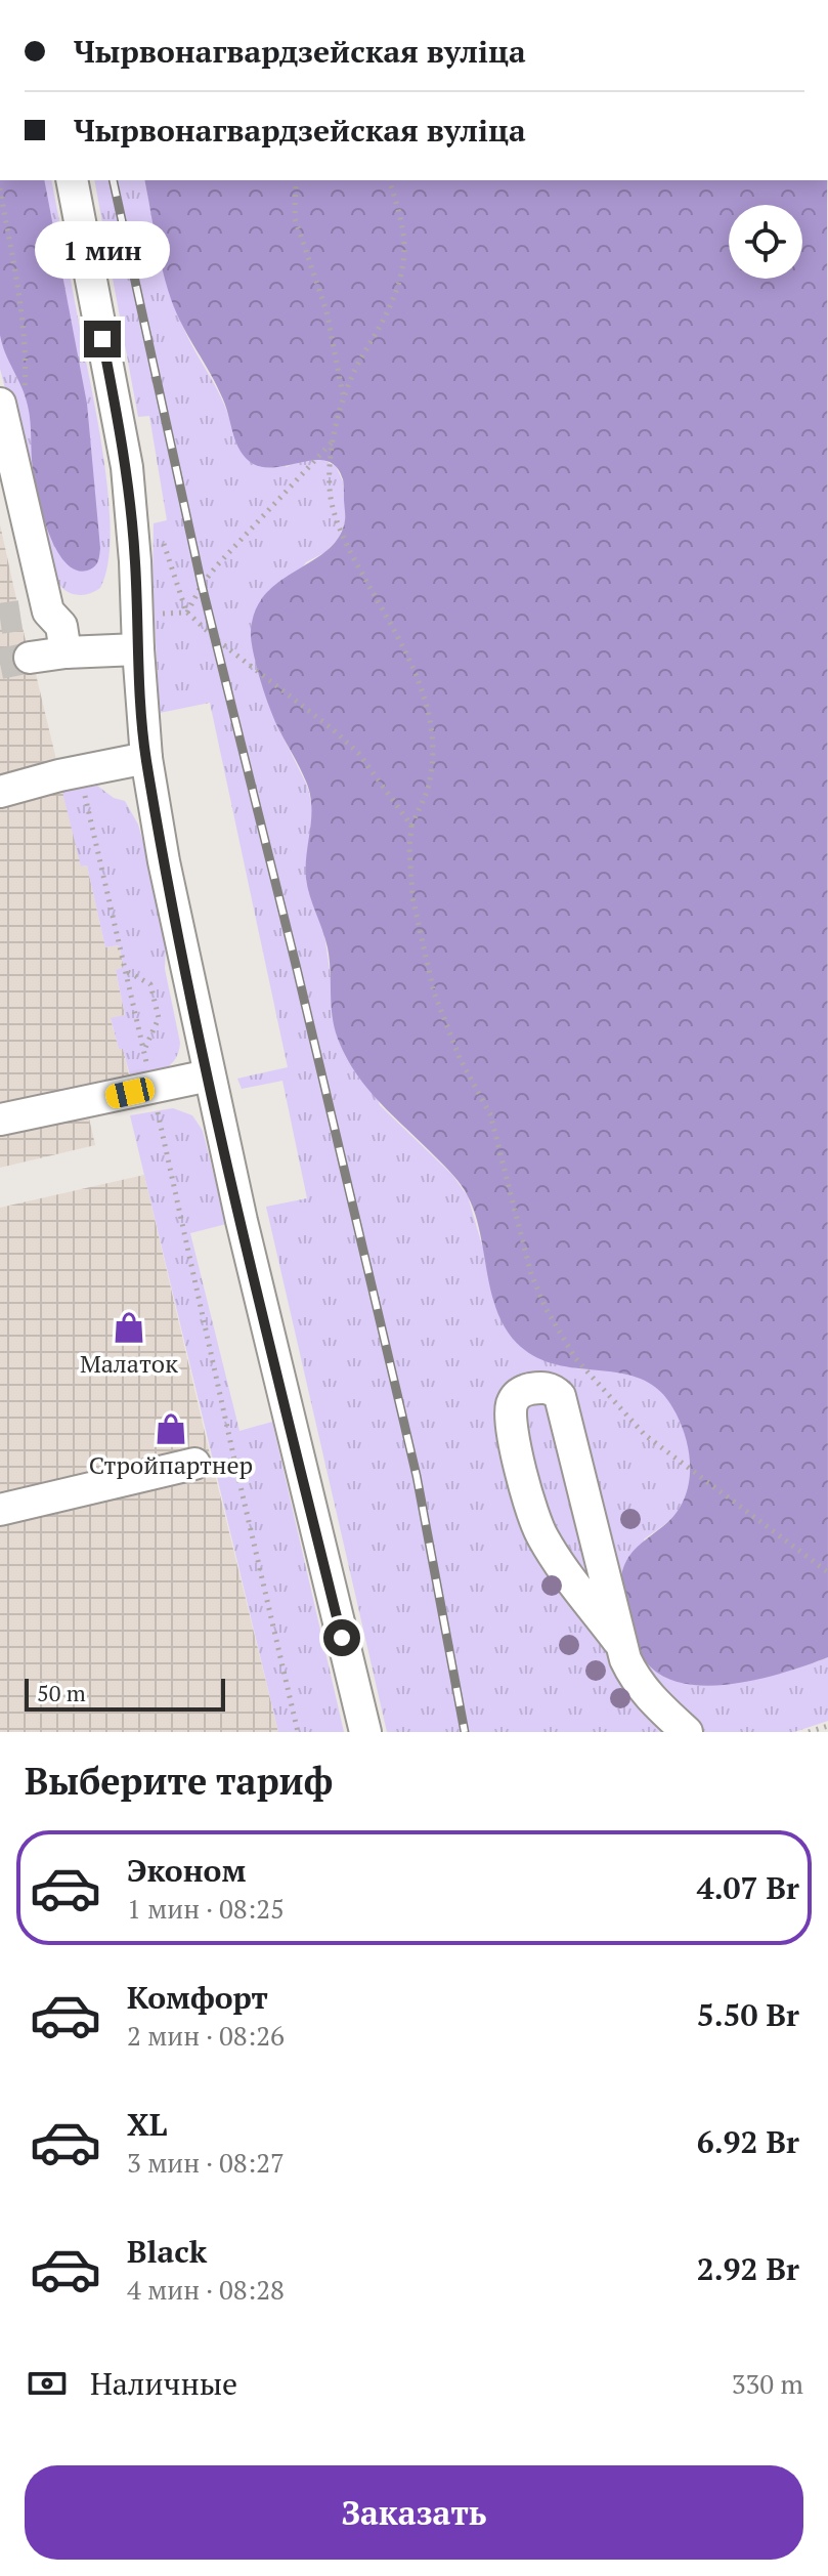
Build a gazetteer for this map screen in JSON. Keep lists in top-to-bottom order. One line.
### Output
{"places":{"shop":["Малаток","Стройпартнер"]},"scale_bar":"50 m","page":{"banner":["Чырвонагвардзейская вуліца","Чырвонагвардзейская вуліца"],"bubble":"1 мин","scale":"50 m","heading":"Выберите тариф","list":[{"name":"Эконом","note":"1 мин · 08:25","value":"4.07 Br"},{"name":"Комфорт","note":"2 мин · 08:26","value":"5.50 Br"},{"name":"XL","note":"3 мин · 08:27","value":"6.92 Br"},{"name":"Black","note":"4 мин · 08:28","value":"2.92 Br"}],"pay":["Наличные","330 m"],"buttons":"Заказать"}}
